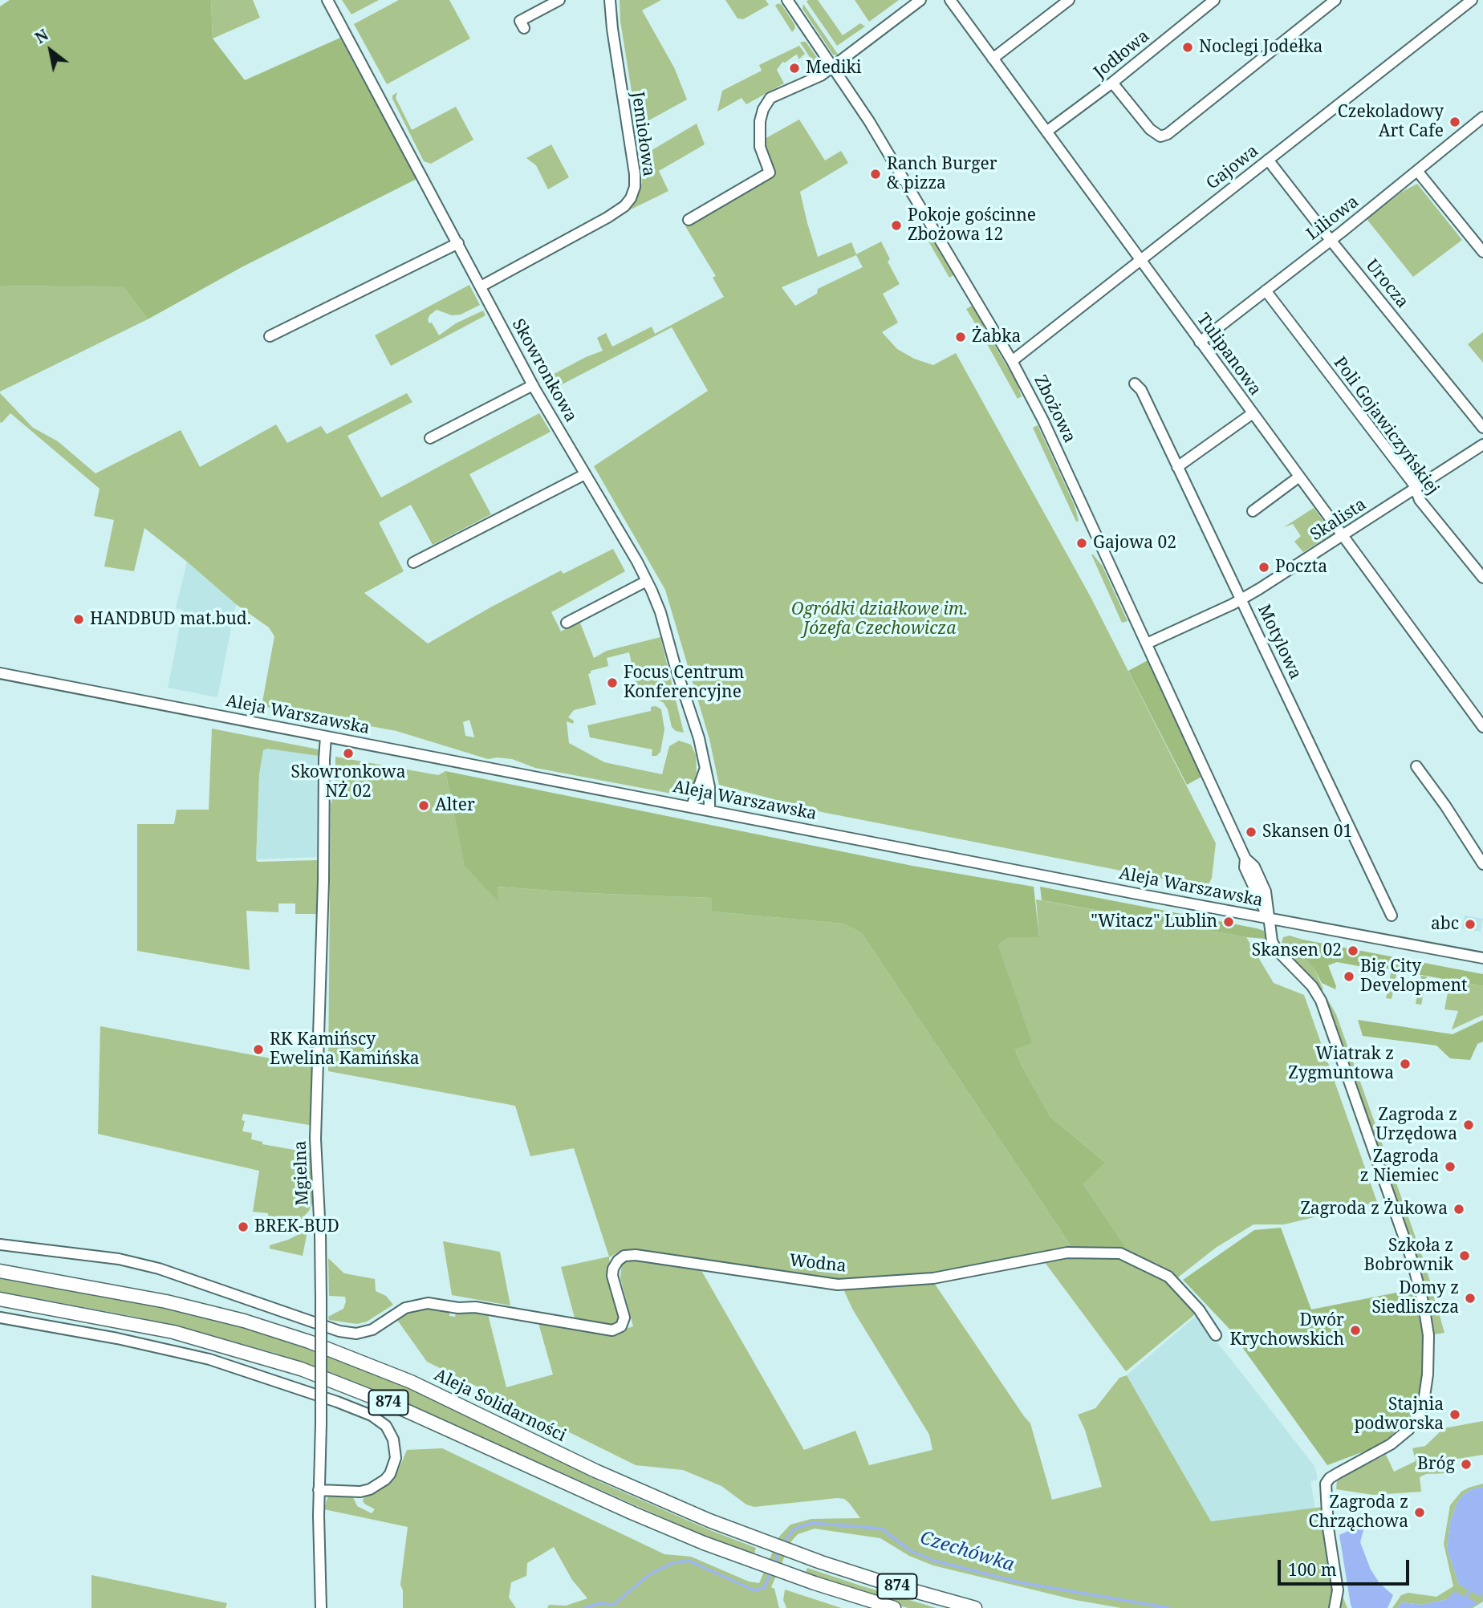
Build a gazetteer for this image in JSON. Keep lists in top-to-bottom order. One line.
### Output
{"streets":{"main road":["874","Aleja Solidarności"],"street":["Jodłowa","Jemiołowa","Gajowa","Liliowa","Urocza","Tulipanowa","Skowronkowa","Zbożowa","Poli Gojawiczyńskiej","Skalista","Motylowa","Aleja Warszawska","Mgielna","Wodna"]},"crossings":[["Jodłowa","Tulipanowa"],["Jemiołowa","Skowronkowa"],["Gajowa","Urocza"],["Gajowa","Tulipanowa"],["Gajowa","Zbożowa"],["Liliowa","Urocza"],["Liliowa","Tulipanowa"],["Liliowa","Poli Gojawiczyńskiej"],["Tulipanowa","Skalista"],["Skowronkowa","Aleja Warszawska"],["Zbożowa","Skalista"],["Zbożowa","Aleja Warszawska"],["Poli Gojawiczyńskiej","Skalista"],["Skalista","Motylowa"],["Aleja Warszawska","Mgielna"]],"water":["Czechówka"],"parks":["Ogródki działkowe im. Józefa Czechowicza"],"places":["Noclegi Jodełka","Mediki","Czekoladowy Art Cafe","Ranch Burger & pizza","Pokoje gościnne Zbożowa 12","Żabka","Gajowa 02","Poczta","HANDBUD mat.bud.","Focus Centrum Konferencyjne","Skowronkowa NŻ 02","Alter","Skansen 01","\"Witacz\" Lublin","abc","Skansen 02","Big City Development","RK Kamińscy Ewelina Kamińska","Wiatrak z Zygmuntowa","Zagroda z Urzędowa","Zagroda z Niemiec","Zagroda z Żukowa","BREK-BUD","Szkoła z Bobrownik","Domy z Siedliszcza","Dwór Krychowskich","Stajnia podworska","Bróg","Zagroda z Chrząchowa"],"scale_bar":"100 m","north":"top left"}
